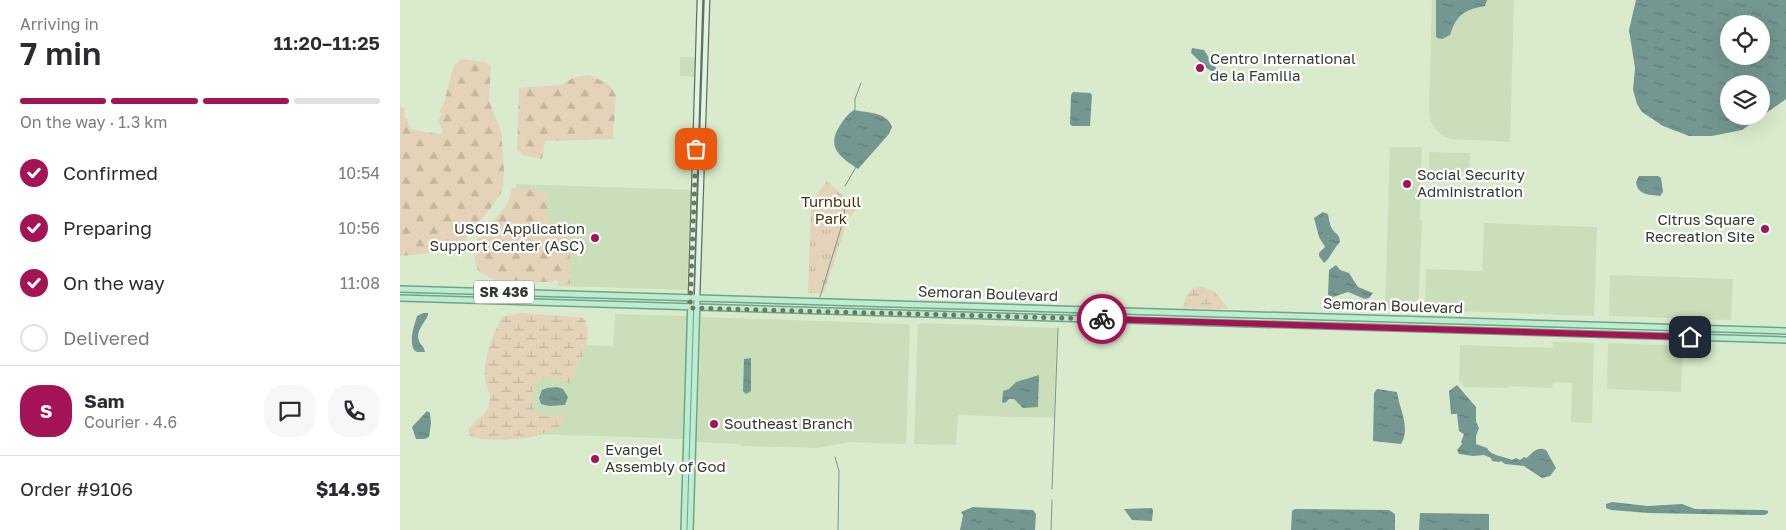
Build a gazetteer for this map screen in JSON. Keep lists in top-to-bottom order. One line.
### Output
{"streets":{"main road":["SR 436","Semoran Boulevard"]},"parks":["Turnbull Park"],"places":["Centro International de la Familia","Social Security Administration","Citrus Square Recreation Site","USCIS Application Support Center (ASC)","Southeast Branch","Evangel Assembly of God"],"page":{"heading":["7 min","Arriving in","11:20–11:25"],"panel":["Sam","Courier · 4.6","Order #9106","$14.95"],"bar":"On the way · 1.3 km","list":[["Confirmed","10:54"],["Preparing","10:56"],["On the way","11:08"],"Delivered"],"round":"S"}}
